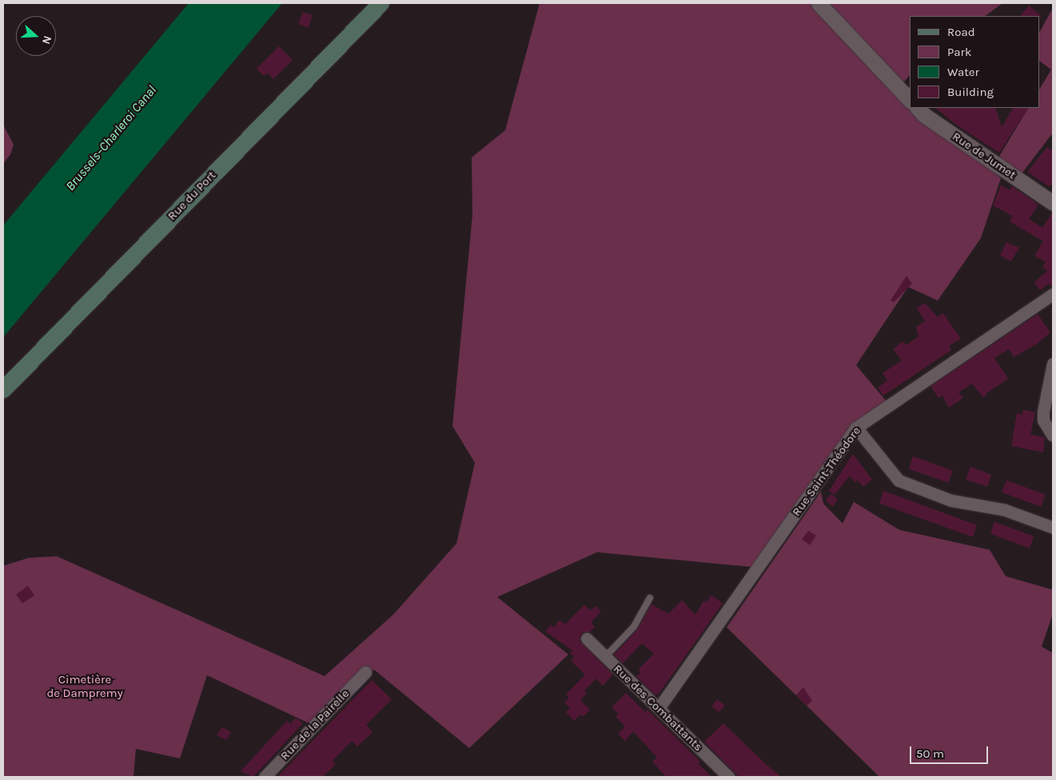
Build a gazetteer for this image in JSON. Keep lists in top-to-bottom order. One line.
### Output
{"streets":{"main road":["Rue du Port"],"street":["Rue de Jumet","Rue Saint-Théodore","Rue des Combattants","Rue de la Pairelle"]},"crossings":[["Rue Saint-Théodore","Rue des Combattants"]],"water":["Brussels–Charleroi Canal"],"parks":["Cimetière de Dampremy"],"legend":["Road","Park","Water","Building"],"scale_bar":"50 m","north":"right"}
